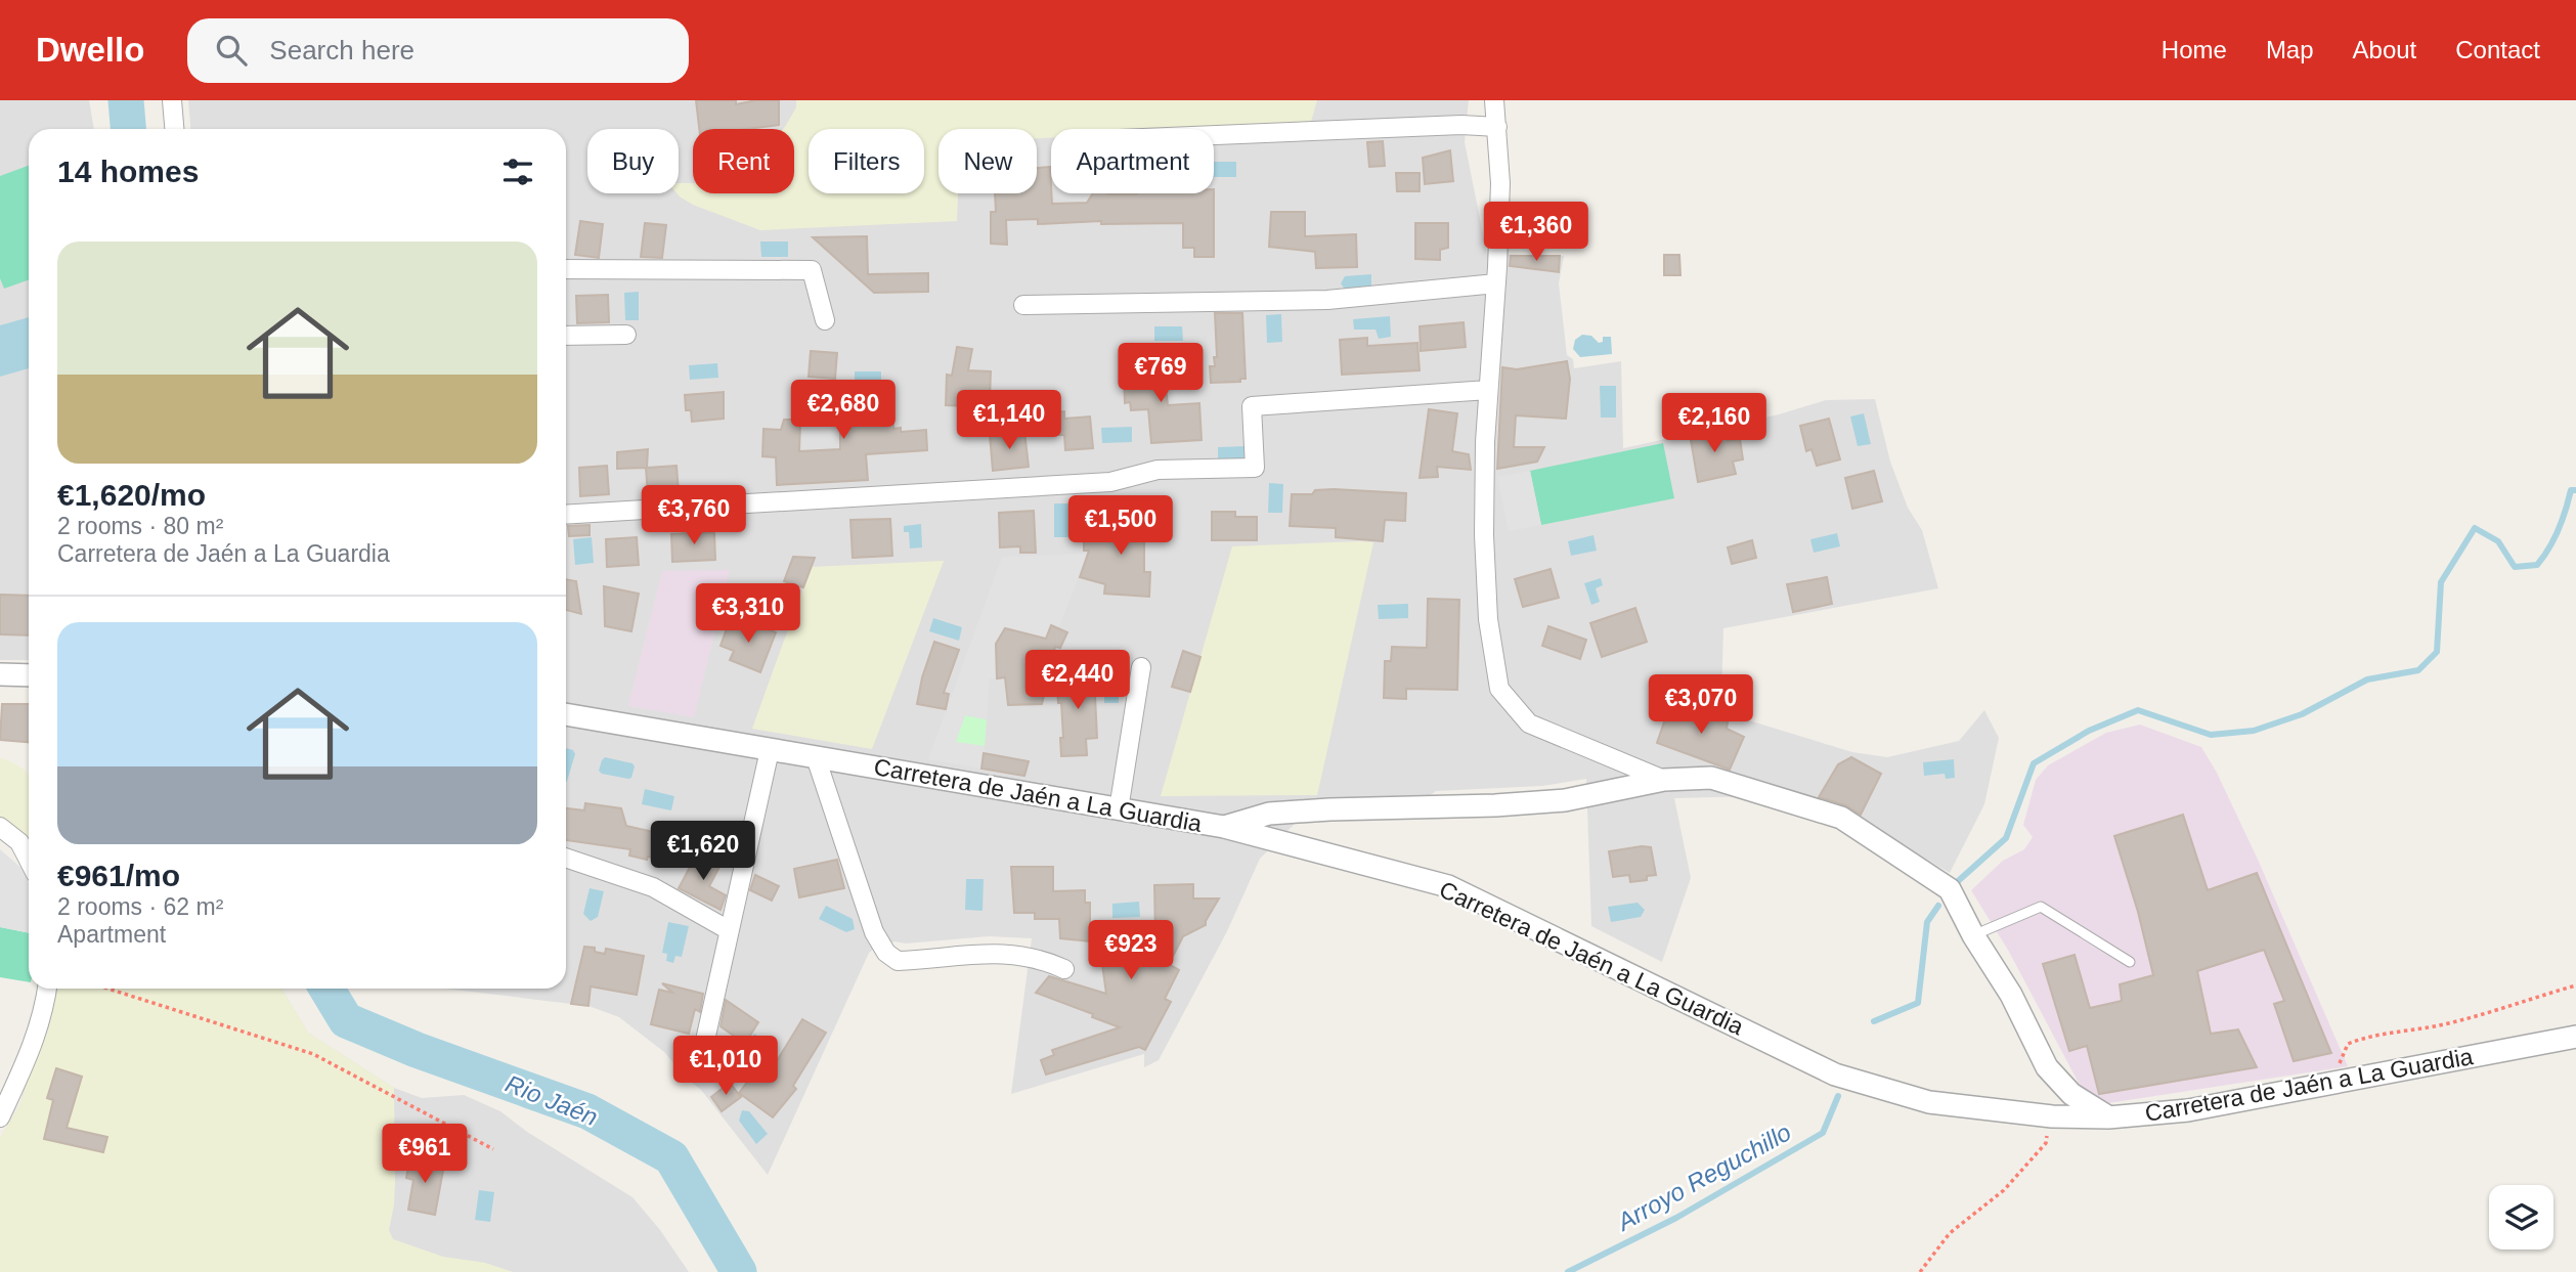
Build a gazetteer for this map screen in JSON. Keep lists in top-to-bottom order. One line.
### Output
{"streets":{"street":["Carretera de Jaén a La Guardia"]},"water":["Rio Jaén","Arroyo Reguchillo"],"page":{"header":"Dwello","search":"Search here","nav":["Home","Map","About","Contact"],"chip":["Buy","Rent","Filters","New","Apartment"],"heading":"14 homes","price":["€1,360","€769","€2,680","€1,140","€2,160","€3,760","€1,500","€3,310","€2,440","€3,070","€1,620","€923","€1,010","€961"],"list":[{"name":"€1,620/mo","note":"2 rooms · 80 m² · Carretera de Jaén a La Guardia"},{"name":"€961/mo","note":"2 rooms · 62 m² · Apartment"}]}}
